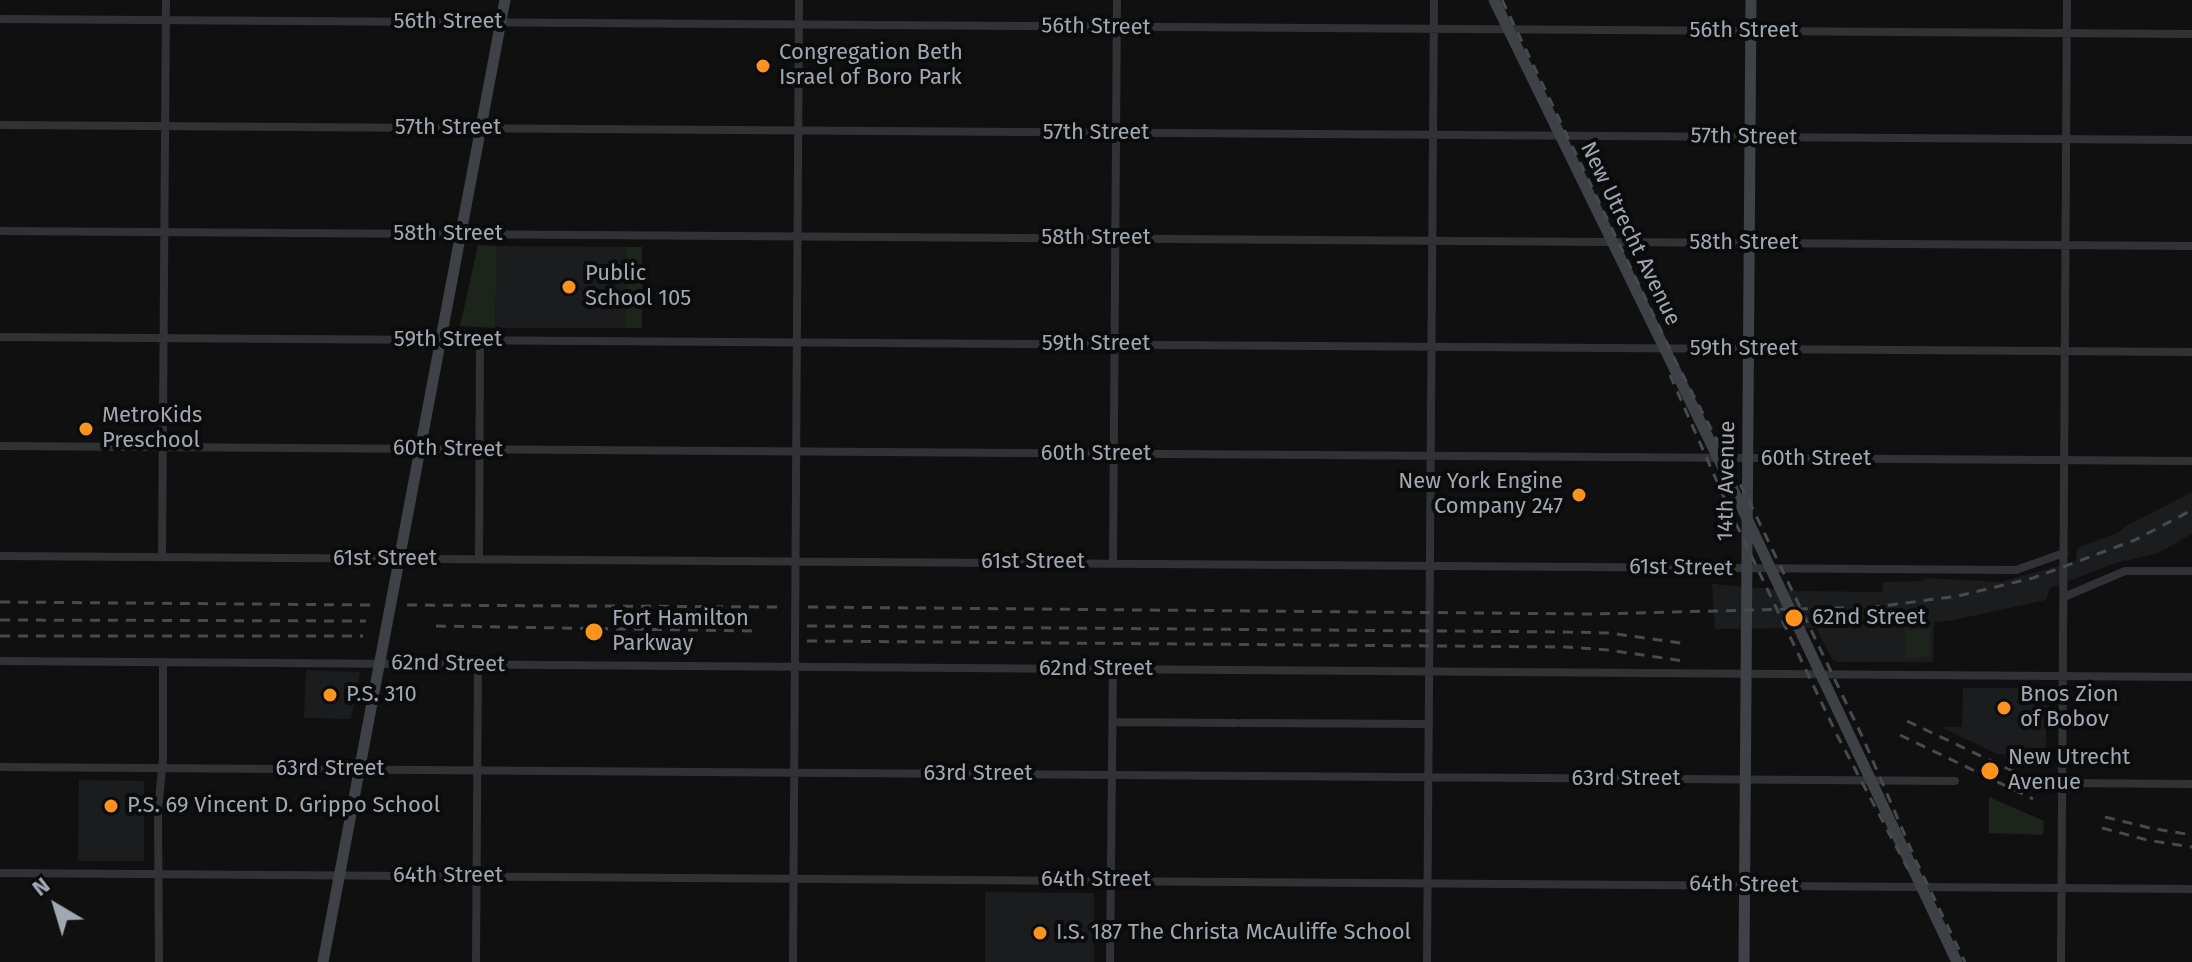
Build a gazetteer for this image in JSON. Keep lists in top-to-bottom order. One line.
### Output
{"streets":{"main road":["New Utrecht Avenue","14th Avenue"],"street":["56th Street","57th Street","58th Street","59th Street","60th Street","61st Street","62nd Street","63rd Street","64th Street"]},"crossings":[["56th Street","New Utrecht Avenue"],["56th Street","14th Avenue"],["57th Street","New Utrecht Avenue"],["57th Street","14th Avenue"],["58th Street","New Utrecht Avenue"],["58th Street","14th Avenue"],["New Utrecht Avenue","59th Street"],["New Utrecht Avenue","60th Street"],["New Utrecht Avenue","14th Avenue"],["New Utrecht Avenue","61st Street"],["New Utrecht Avenue","62nd Street"],["New Utrecht Avenue","63rd Street"],["New Utrecht Avenue","64th Street"],["59th Street","14th Avenue"],["60th Street","14th Avenue"],["14th Avenue","61st Street"],["14th Avenue","62nd Street"],["14th Avenue","63rd Street"],["14th Avenue","64th Street"]],"places":["Congregation Beth Israel of Boro Park","Public School 105","MetroKids Preschool","New York Engine Company 247","62nd Street","Fort Hamilton Parkway","P.S. 310","Bnos Zion of Bobov","New Utrecht Avenue","P.S. 69 Vincent D. Grippo School","I.S. 187 The Christa McAuliffe School"],"north":"top left"}
